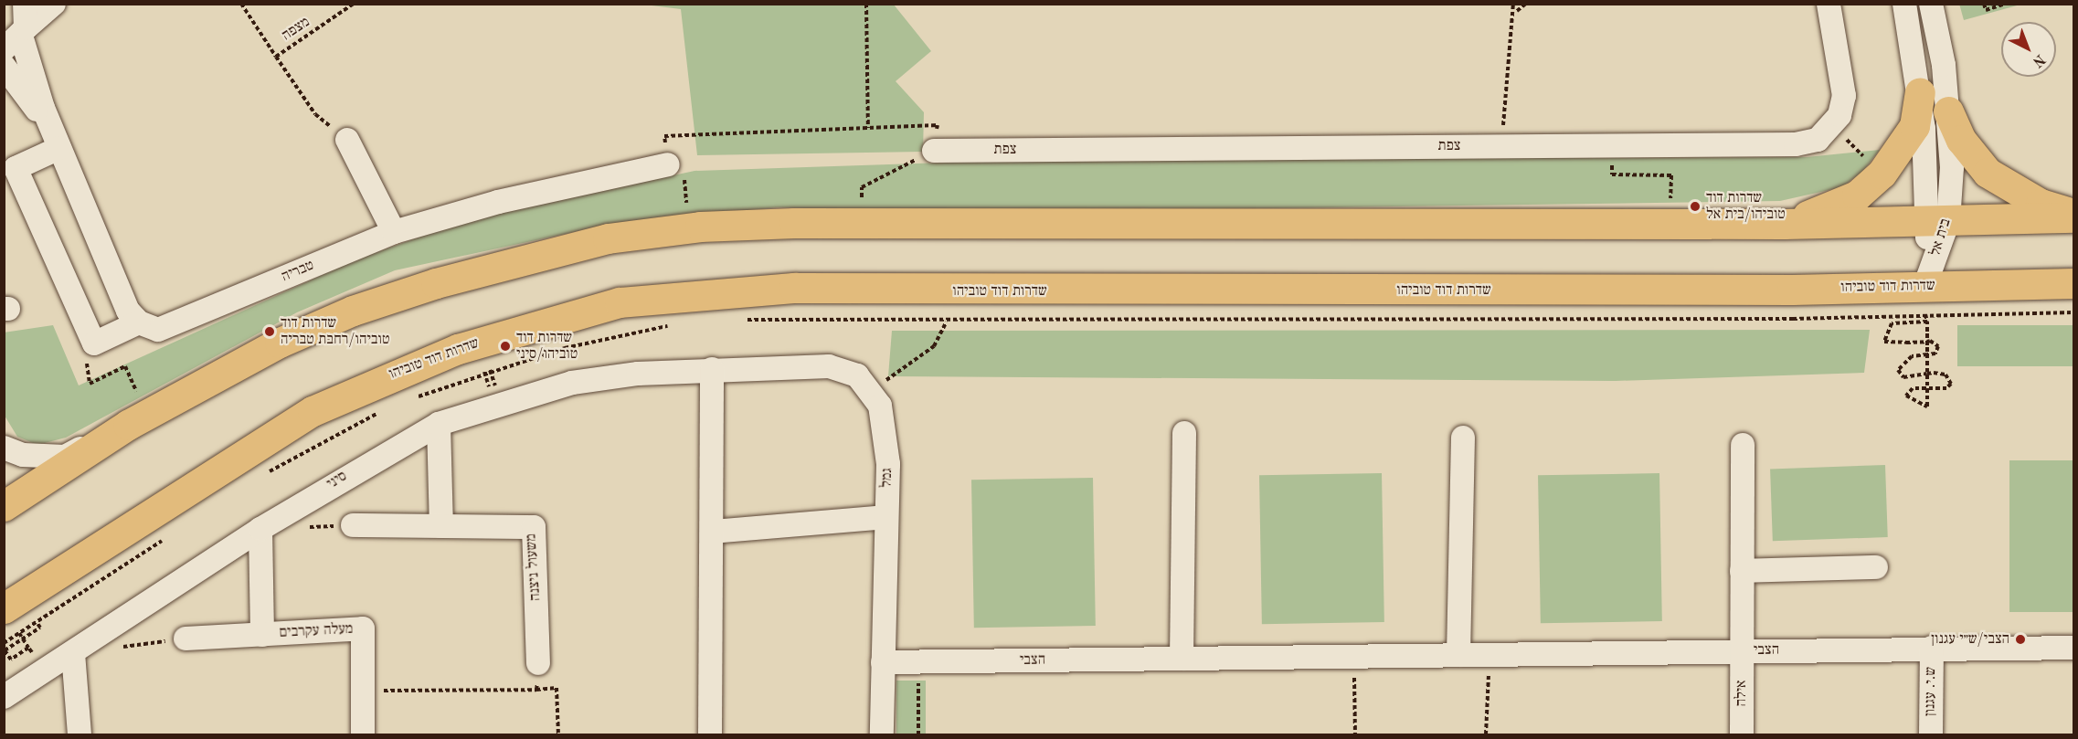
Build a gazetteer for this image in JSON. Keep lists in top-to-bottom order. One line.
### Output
{"streets":{"highway":["שדרות דוד טוביהו"],"street":["צפת","בית אל","טבריה","גמל","סיני","משעול ניצנה","מעלה עקרבים","הצבי","ש.י. עגנון","אילה"],"path":["מצפה"]},"crossings":[["בית אל","שדרות דוד טוביהו"],["גמל","הצבי"],["סיני","מעלה עקרבים"],["הצבי","ש.י. עגנון"],["הצבי","אילה"]],"places":["שדרות דוד טוביהו/בית אל","שדרות דוד טוביהו/רחבת טבריה","שדרות דוד טוביהו/סיני","הצבי/ש״י עגנון"],"north":"bottom right"}
